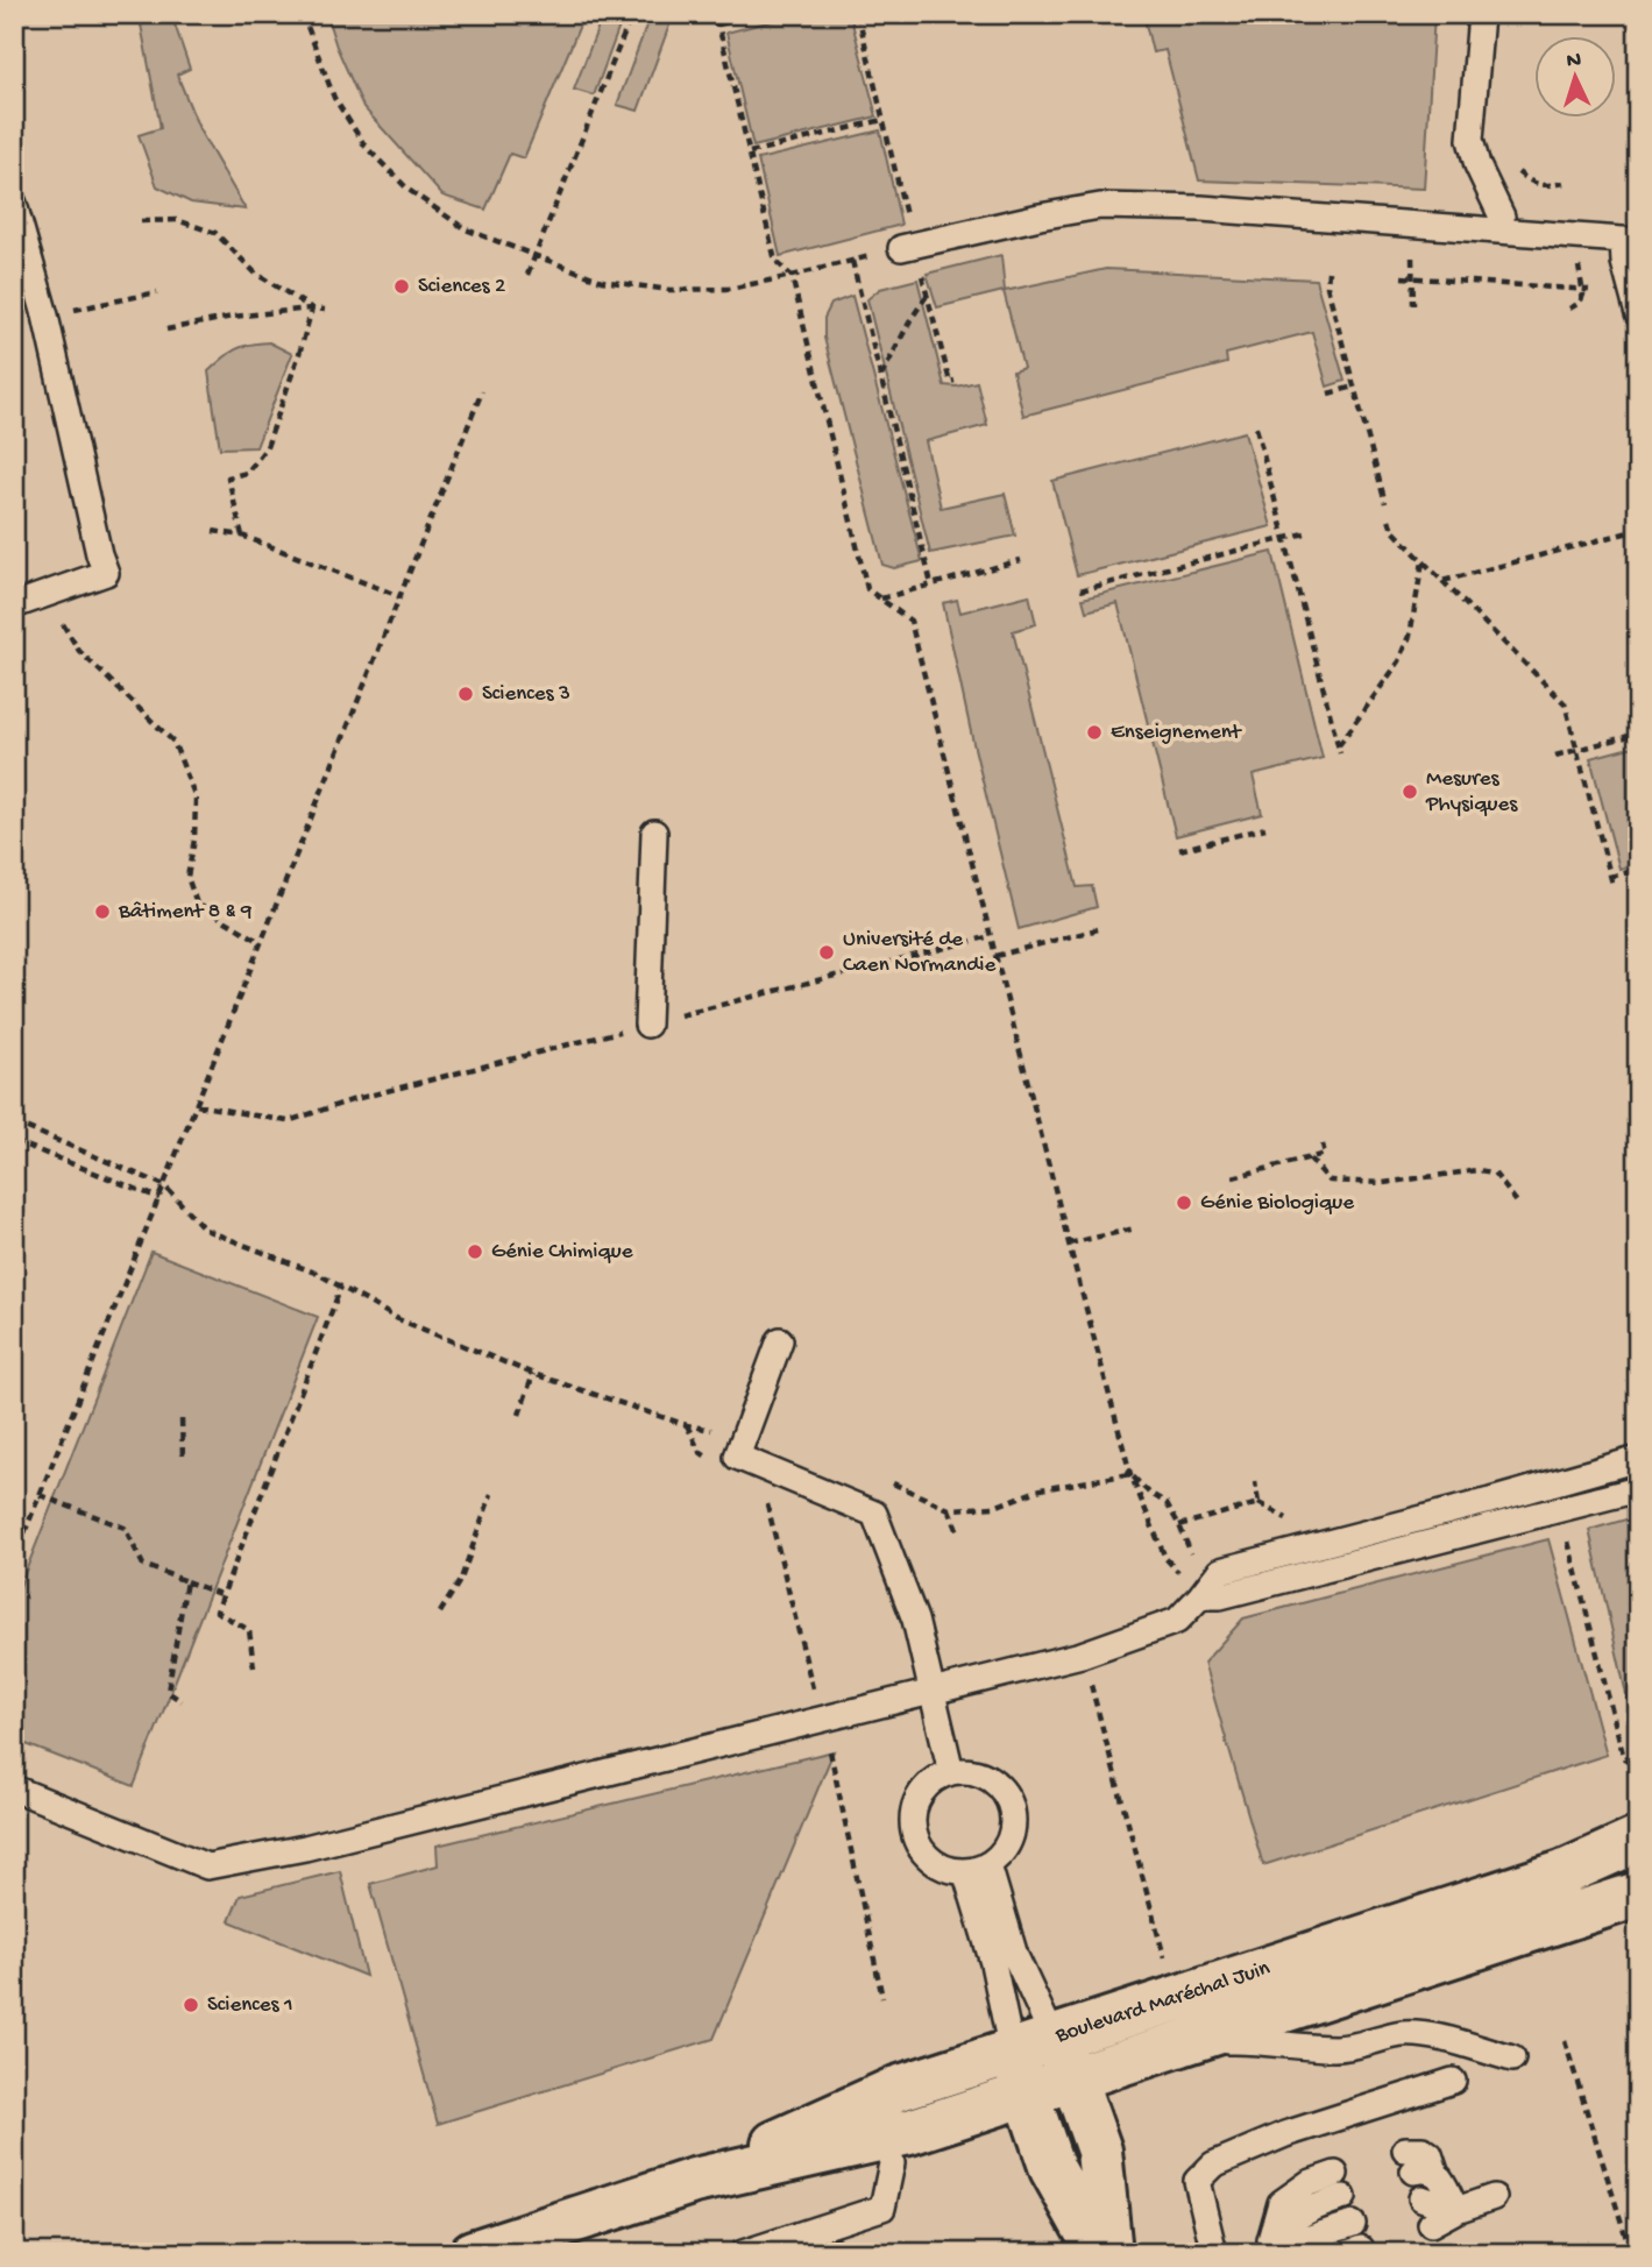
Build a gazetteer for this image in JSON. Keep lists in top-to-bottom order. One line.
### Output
{"streets":{"main road":["Boulevard Maréchal Juin"]},"places":["Sciences 2","Sciences 3","Enseignement","Mesures Physiques","Bâtiment 8 & 9","Université de Caen Normandie","Génie Biologique","Génie Chimique","Sciences 1"],"north":"top"}
